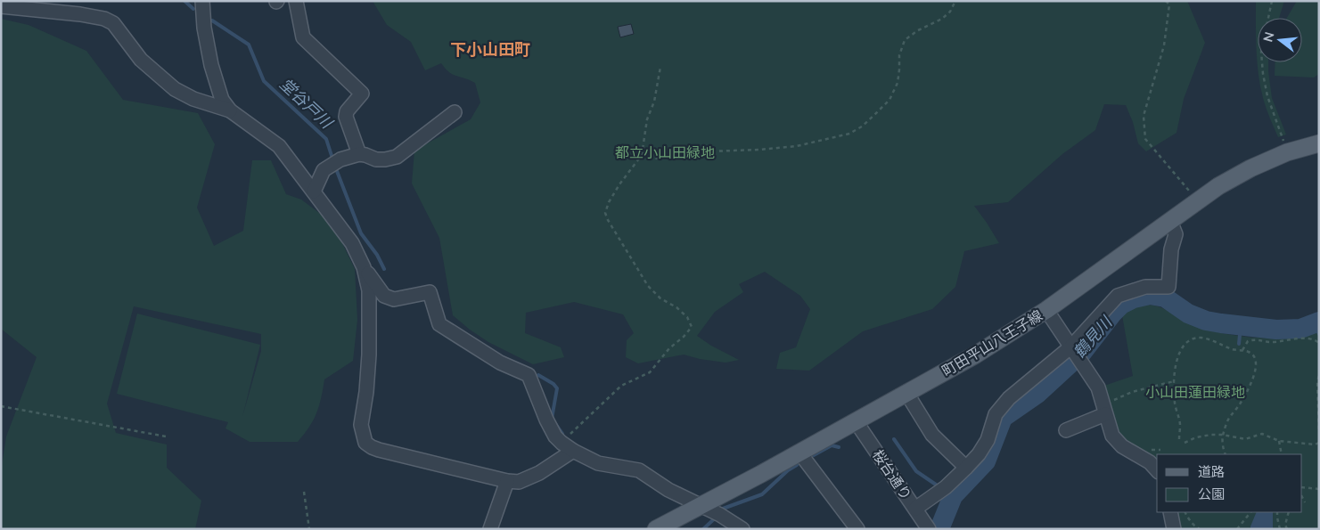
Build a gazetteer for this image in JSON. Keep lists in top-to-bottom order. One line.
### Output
{"streets":{"main road":["町田平山八王子線"],"street":["桜台通り"]},"crossings":[["町田平山八王子線","桜台通り"]],"districts":["下小山田町"],"water":["堂谷戸川","鶴見川"],"parks":["都立小山田緑地","小山田蓮田緑地"],"legend":["道路","公園"],"north":"left"}
